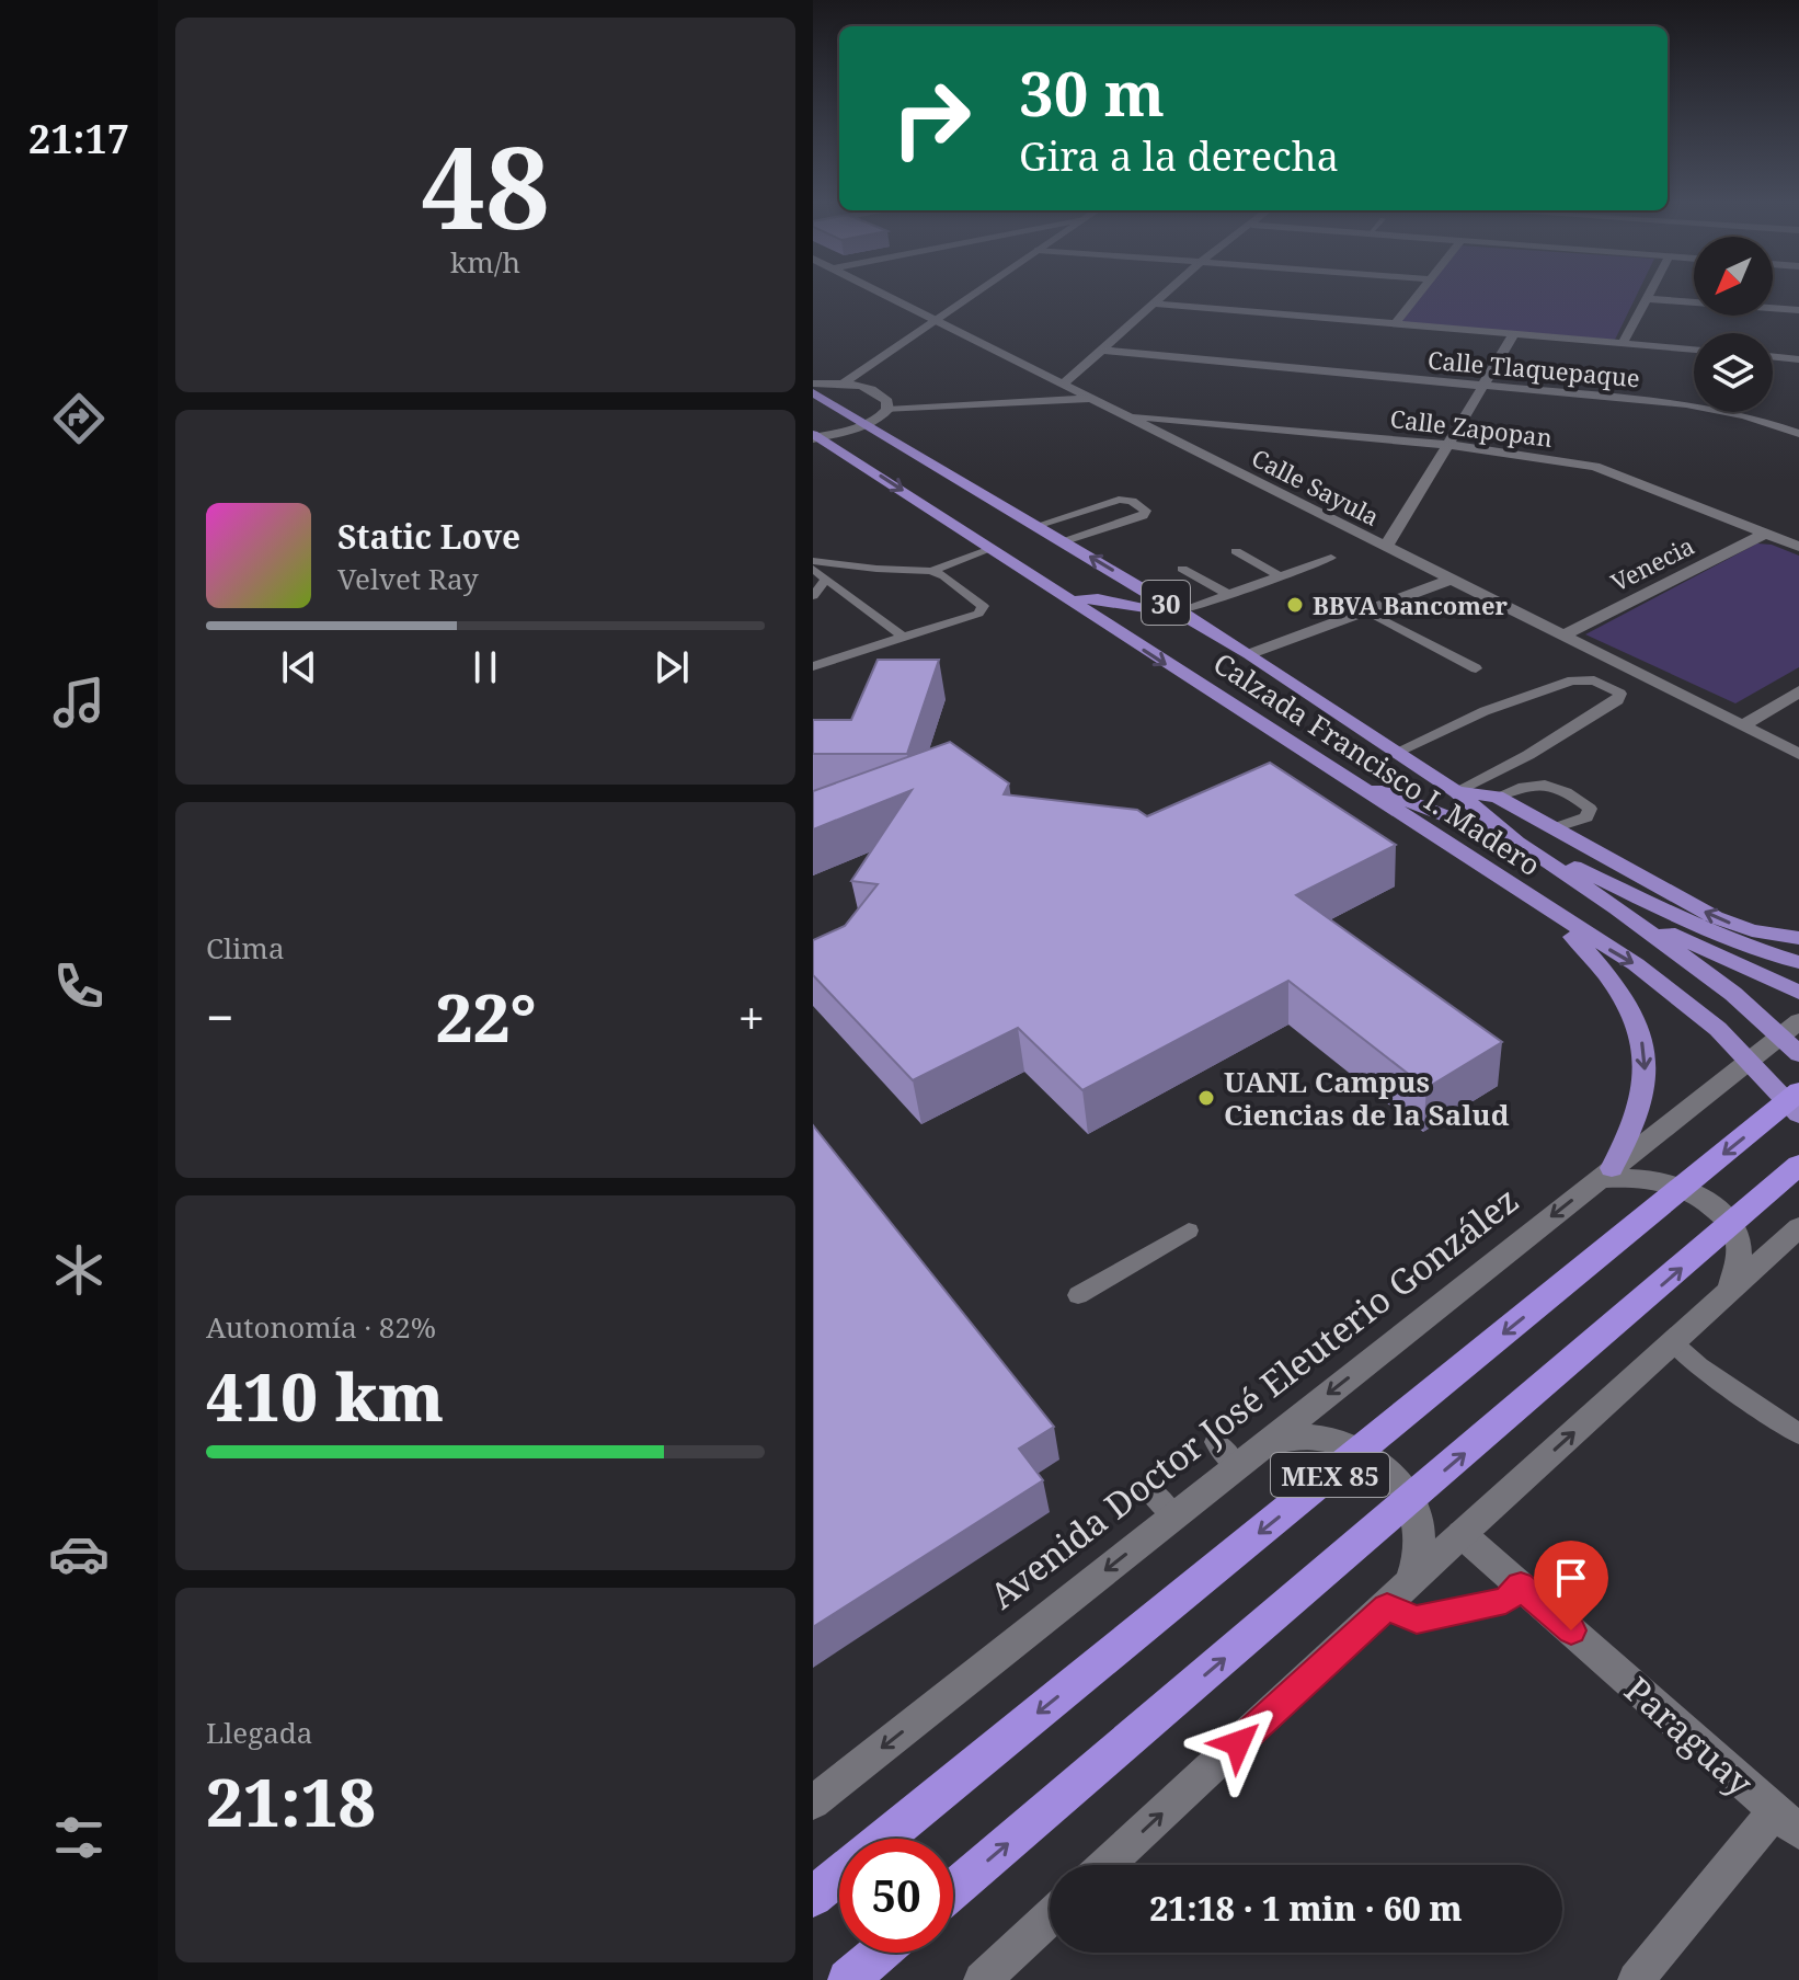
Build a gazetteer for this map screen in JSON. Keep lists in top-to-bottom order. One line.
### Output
{"streets":{"highway":["MEX 85"],"main road":["30","Calzada Francisco I. Madero"],"street":["Calle Tlaquepaque","Calle Zapopan","Calle Sayula","Venecia","Avenida Doctor José Eleuterio González","Paraguay"]},"crossings":[["Calle Zapopan","Calle Sayula"],["Calle Zapopan","Venecia"],["Calle Sayula","Venecia"],["Calzada Francisco I. Madero","Avenida Doctor José Eleuterio González"]],"places":["BBVA Bancomer","UANL Campus Ciencias de la Salud"],"north":"bottom left","page":{"tabs":"21:17","tile":[["48","km/h"],"Clima",["Autonomía · 82%","410 km"],["Llegada","21:18"]],"turn":["30 m","Gira a la derecha"],"song":["Static Love","Velvet Ray"],"heat":["−","22°","+"],"limit":"50","trip":"21:18 · 1 min · 60 m"}}
